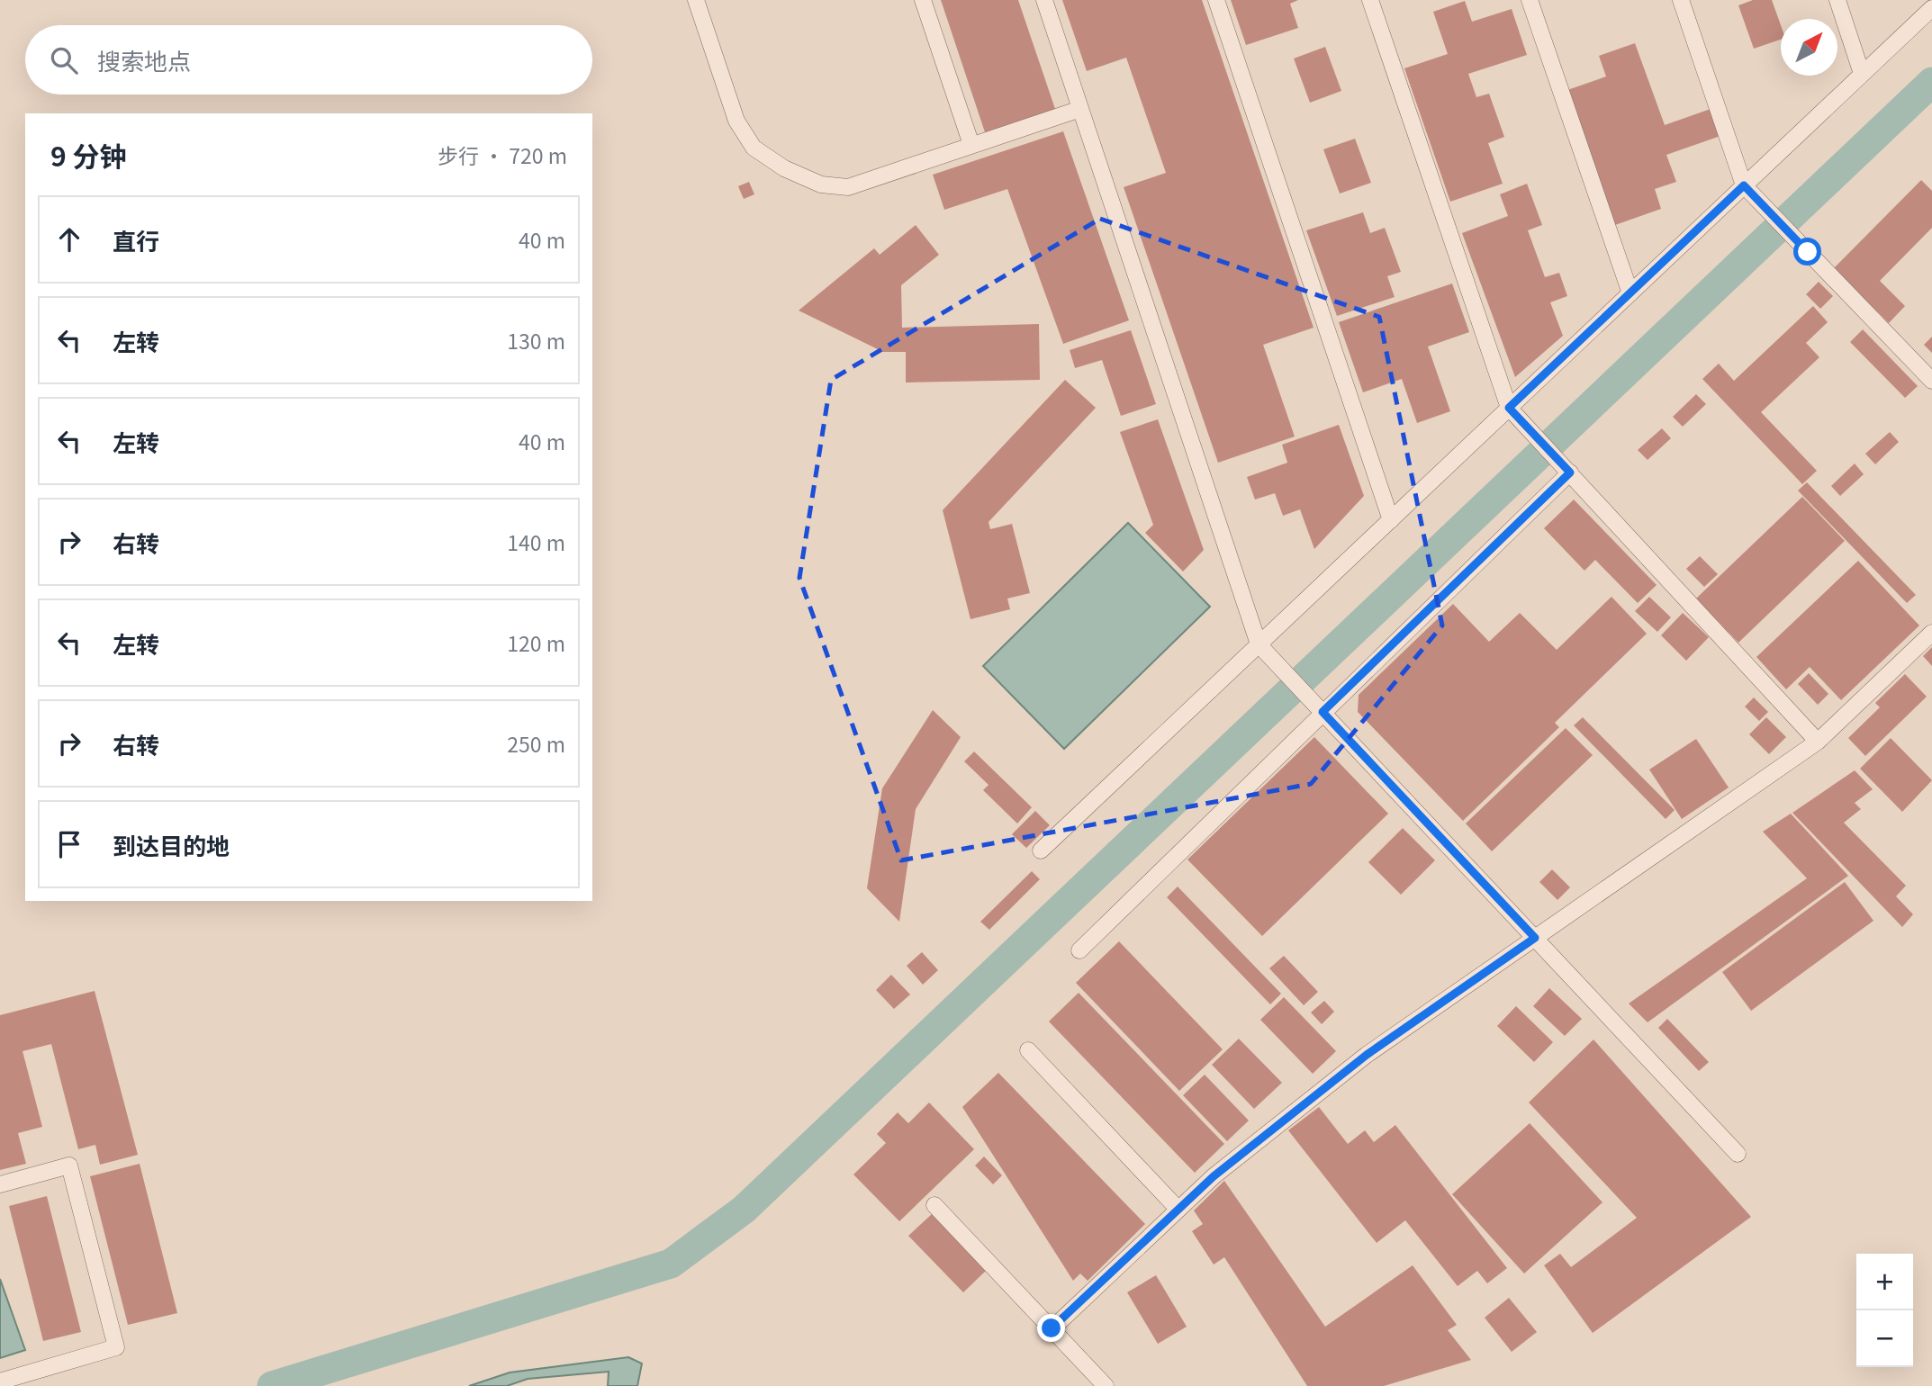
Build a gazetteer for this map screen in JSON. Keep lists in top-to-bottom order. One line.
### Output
{"north":"top right","page":{"search":"搜索地点","heading":["9 分钟","步行 · 720 m"],"list":[["直行","40 m"],["左转","130 m"],["左转","40 m"],["右转","140 m"],["左转","120 m"],["右转","250 m"],"到达目的地"],"map_buttons":["+","−"]}}
